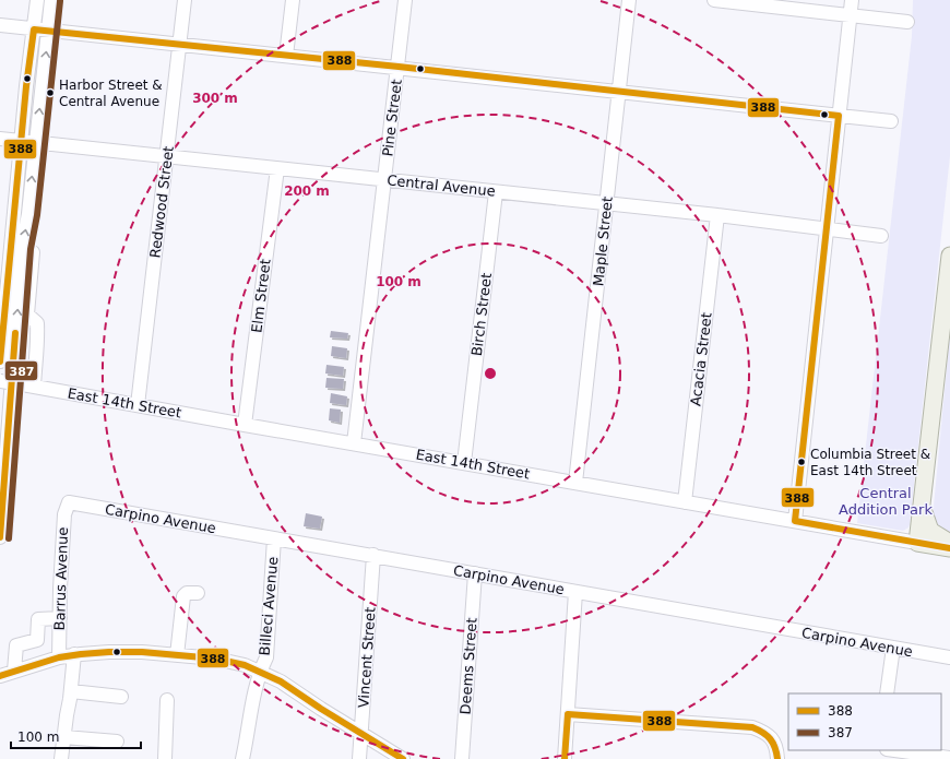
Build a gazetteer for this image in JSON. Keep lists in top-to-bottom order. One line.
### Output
{"streets":{"street":["Pine Street","Central Avenue","Redwood Street","Maple Street","Elm Street","Birch Street","Acacia Street","East 14th Street","Carpino Avenue","Barrus Avenue","Billeci Avenue","Vincent Street","Deems Street"]},"crossings":[["Pine Street","Central Avenue"],["Pine Street","East 14th Street"],["Central Avenue","Redwood Street"],["Central Avenue","Maple Street"],["Central Avenue","Elm Street"],["Central Avenue","Birch Street"],["Central Avenue","Acacia Street"],["Redwood Street","East 14th Street"],["Maple Street","East 14th Street"],["Elm Street","East 14th Street"],["Birch Street","East 14th Street"],["Acacia Street","East 14th Street"],["Carpino Avenue","Barrus Avenue"],["Carpino Avenue","Billeci Avenue"],["Carpino Avenue","Vincent Street"],["Carpino Avenue","Deems Street"]],"parks":["Central Addition Park"],"places":["Harbor Street & Central Avenue","Columbia Street & East 14th Street"],"lines":["transit line 387","transit line 388"],"legend":["388","387"],"scale_bar":"100 m","rings":["300 m","200 m","100 m"]}
